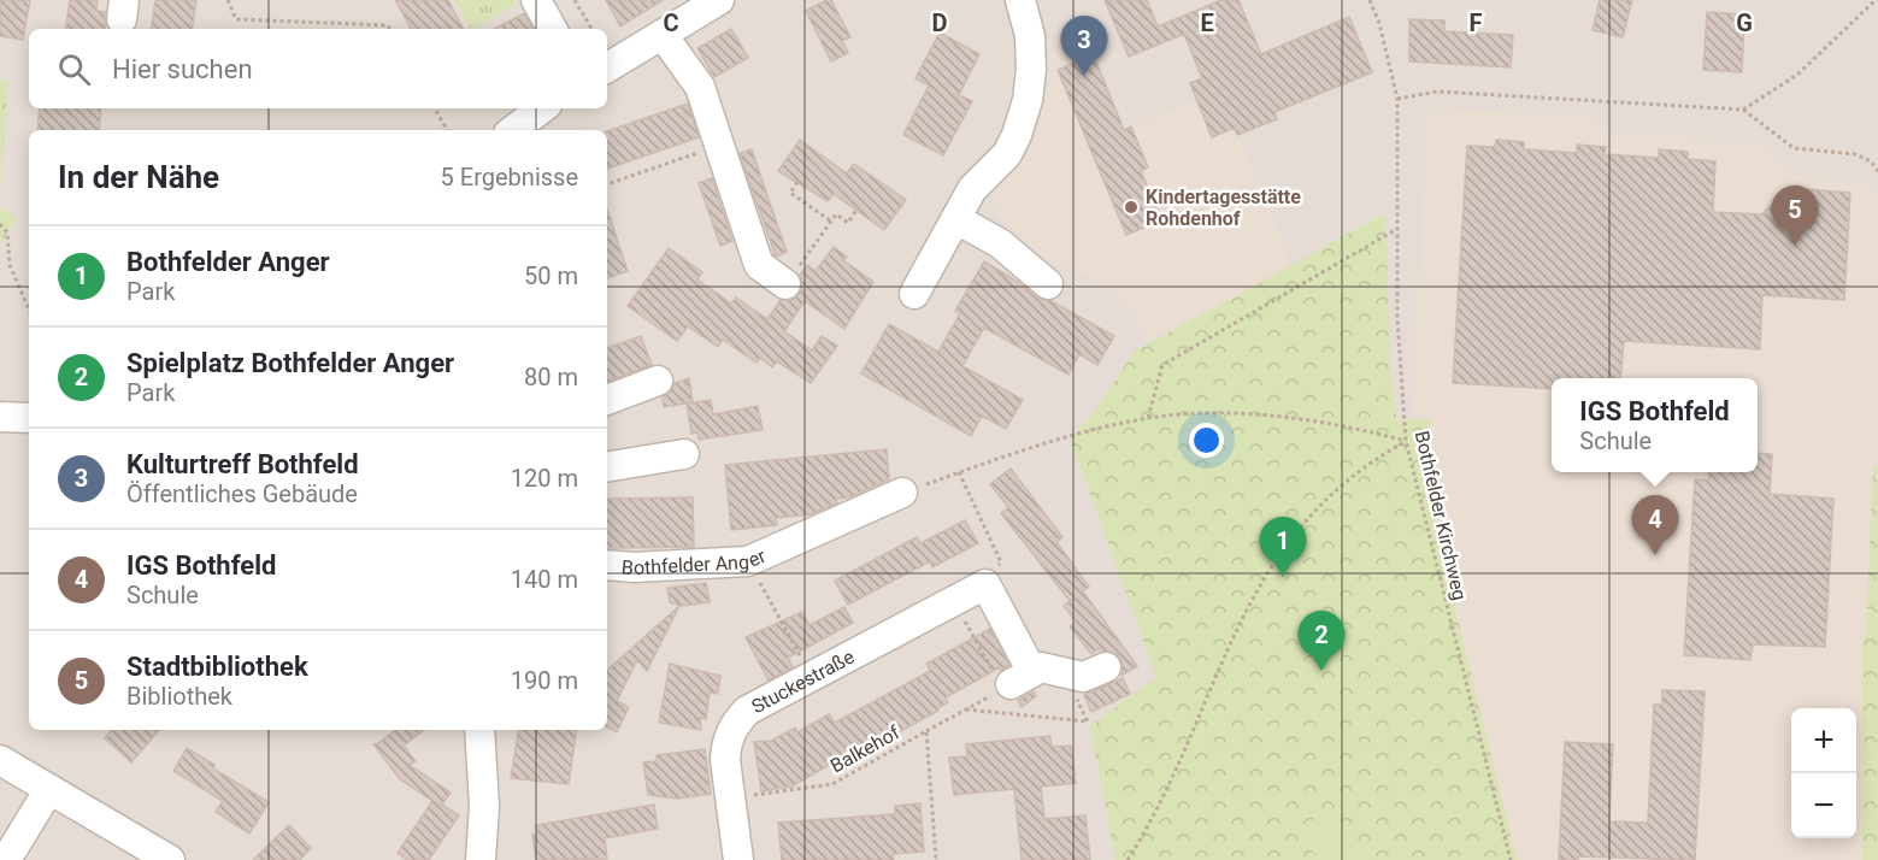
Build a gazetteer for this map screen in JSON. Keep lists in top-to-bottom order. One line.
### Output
{"streets":{"street":["Bothfelder Anger","Stuckestraße"],"path":["Bothfelder Kirchweg","Balkehof"]},"crossings":[["Stuckestraße","Balkehof"]],"places":["Kindertagesstätte Rohdenhof"],"page":{"pins":["3","5","4","1","2"],"search":"Hier suchen","heading":["In der Nähe","5 Ergebnisse"],"list":[{"mark":"1","name":"Bothfelder Anger","note":"Park","value":"50 m"},{"mark":"2","name":"Spielplatz Bothfelder Anger","note":"Park","value":"80 m"},{"mark":"3","name":"Kulturtreff Bothfeld","note":"Öffentliches Gebäude","value":"120 m"},{"mark":"4","name":"IGS Bothfeld","note":"Schule","value":"140 m"},{"mark":"5","name":"Stadtbibliothek","note":"Bibliothek","value":"190 m"}],"popup":["IGS Bothfeld","Schule"],"map_buttons":["+","−"]},"grid":{"columns":["C","D","E","F","G"]}}
